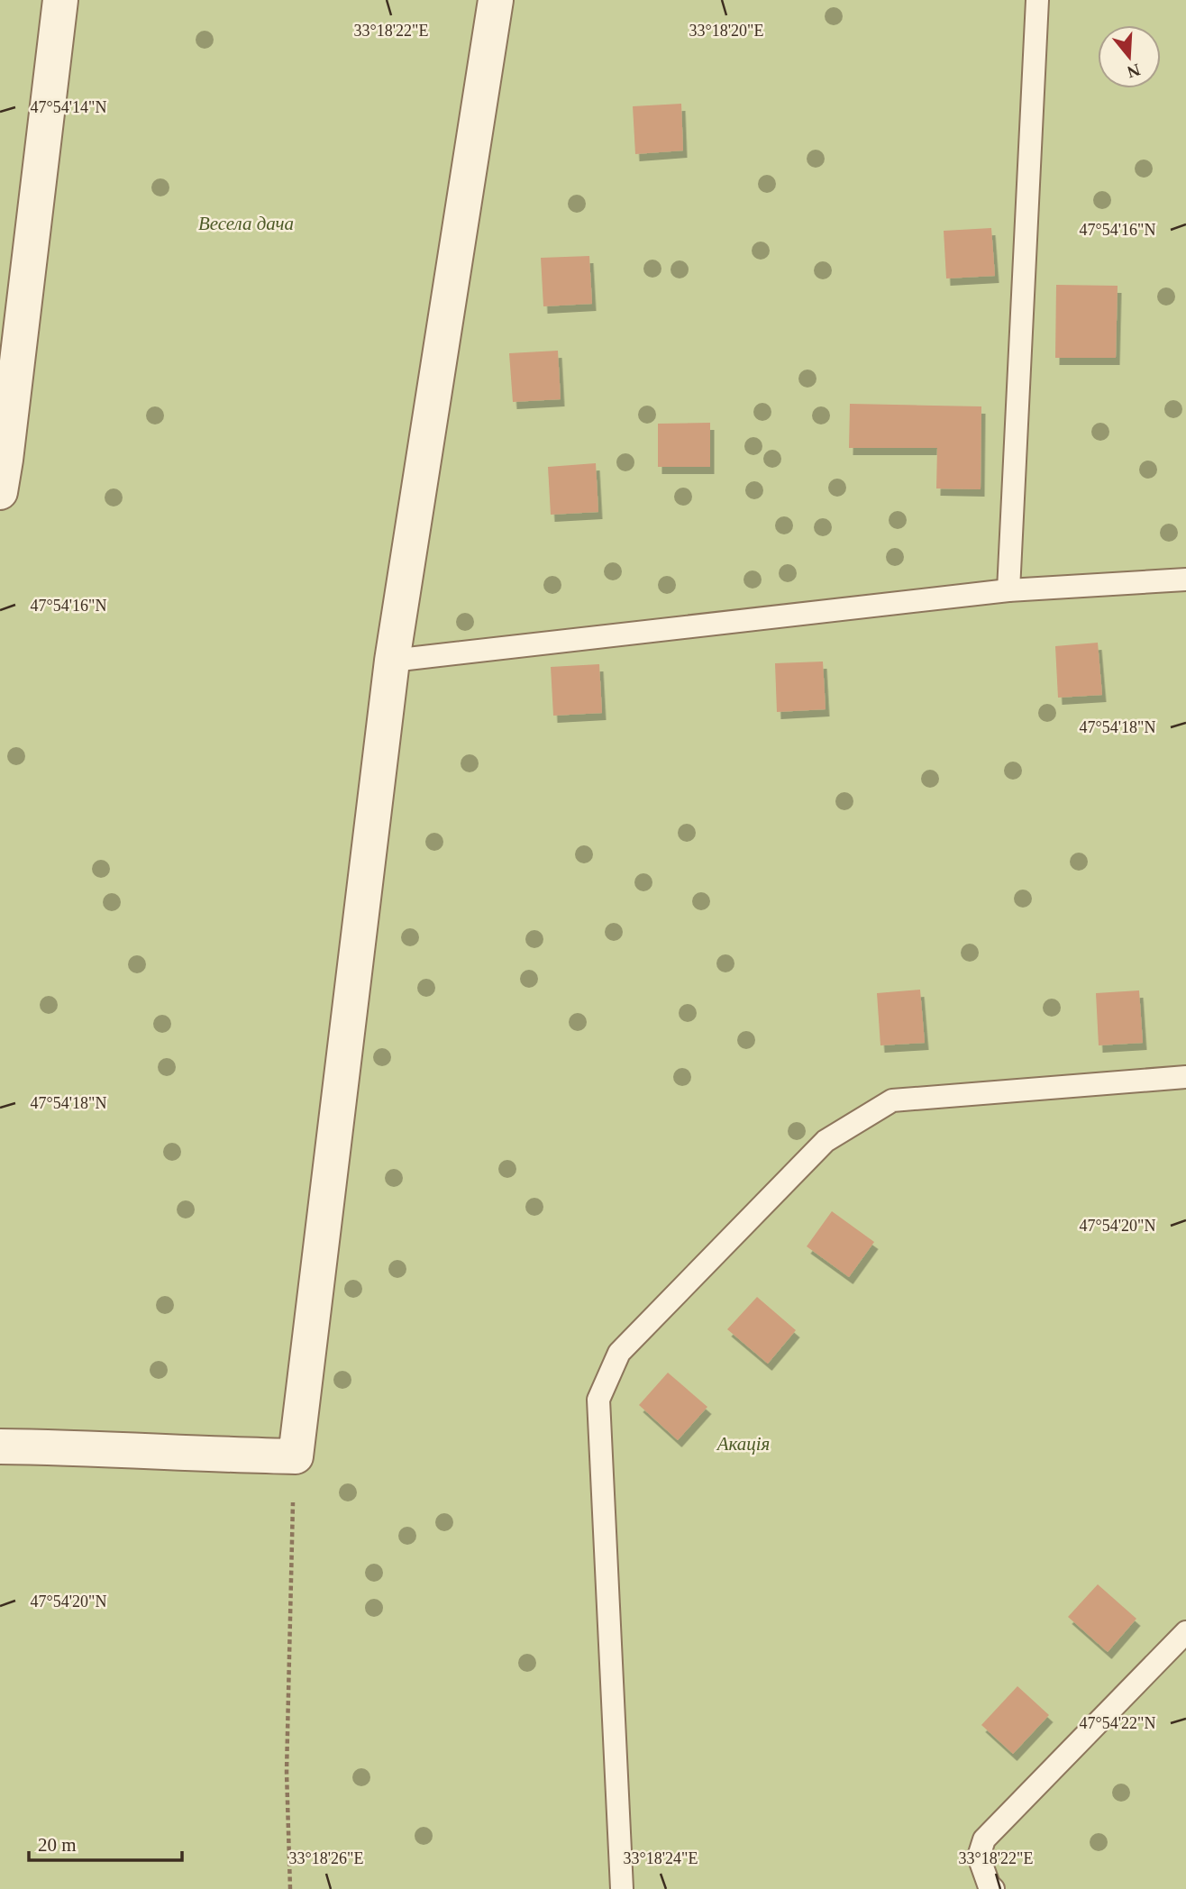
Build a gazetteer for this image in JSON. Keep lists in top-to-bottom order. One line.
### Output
{"parks":["Весела дача","Акація"],"scale_bar":"20 m","north":"bottom","coordinates":["33°18'22\"E","33°18'20\"E","47°54'14\"N","47°54'16\"N","47°54'18\"N","47°54'20\"N","47°54'22\"N","33°18'26\"E","33°18'24\"E"]}
